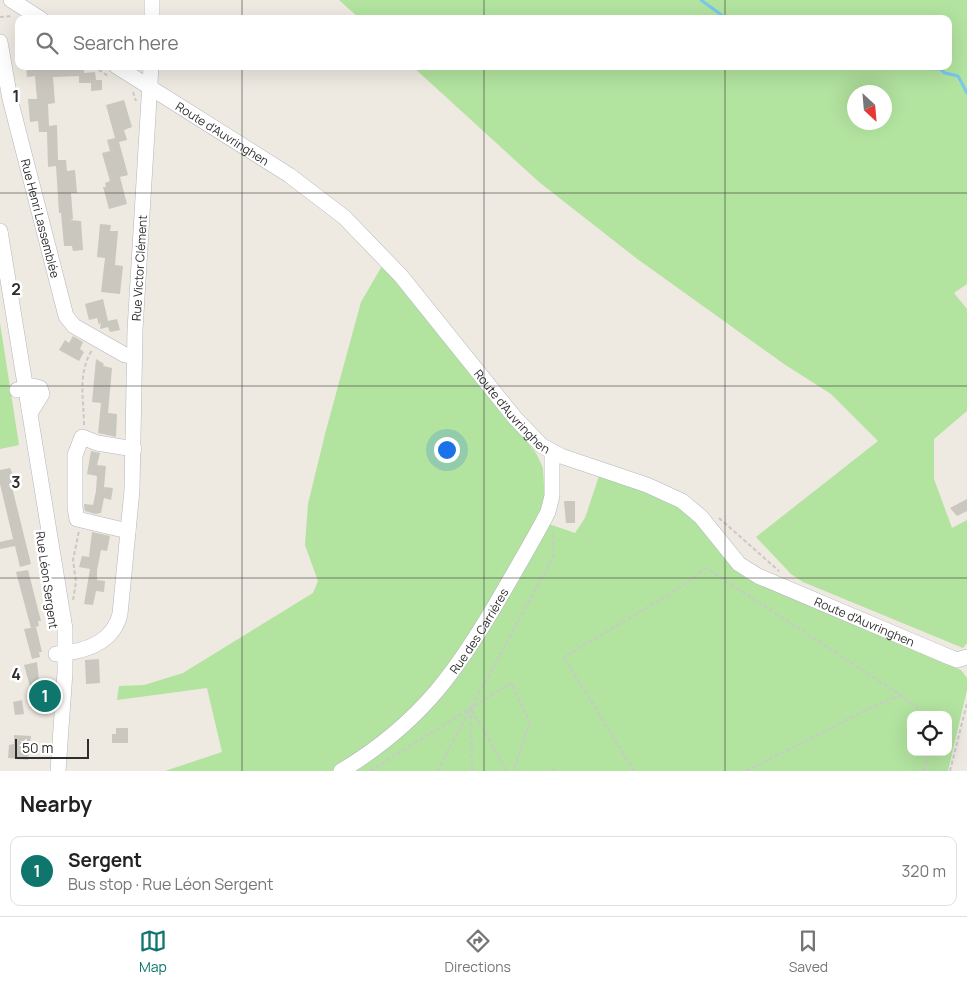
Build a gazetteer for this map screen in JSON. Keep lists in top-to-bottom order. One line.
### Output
{"streets":{"street":["Route d'Auvringhen","Rue Henri Lassemblée","Rue Victor Clément","Rue Léon Sergent","Rue des Carrières"]},"crossings":[["Route d'Auvringhen","Rue Victor Clément"],["Route d'Auvringhen","Rue des Carrières"],["Rue Henri Lassemblée","Rue Victor Clément"],["Rue Victor Clément","Rue Léon Sergent"]],"scale_bar":"50 m","north":"bottom right","page":{"search":"Search here","pins":"1","scale":"50 m","heading":"Nearby","list":[{"mark":"1","name":"Sergent","note":"Bus stop · Rue Léon Sergent","value":"320 m"}],"nav":["Map","Directions","Saved"]},"grid":{"rows":["1","2","3","4"]}}
